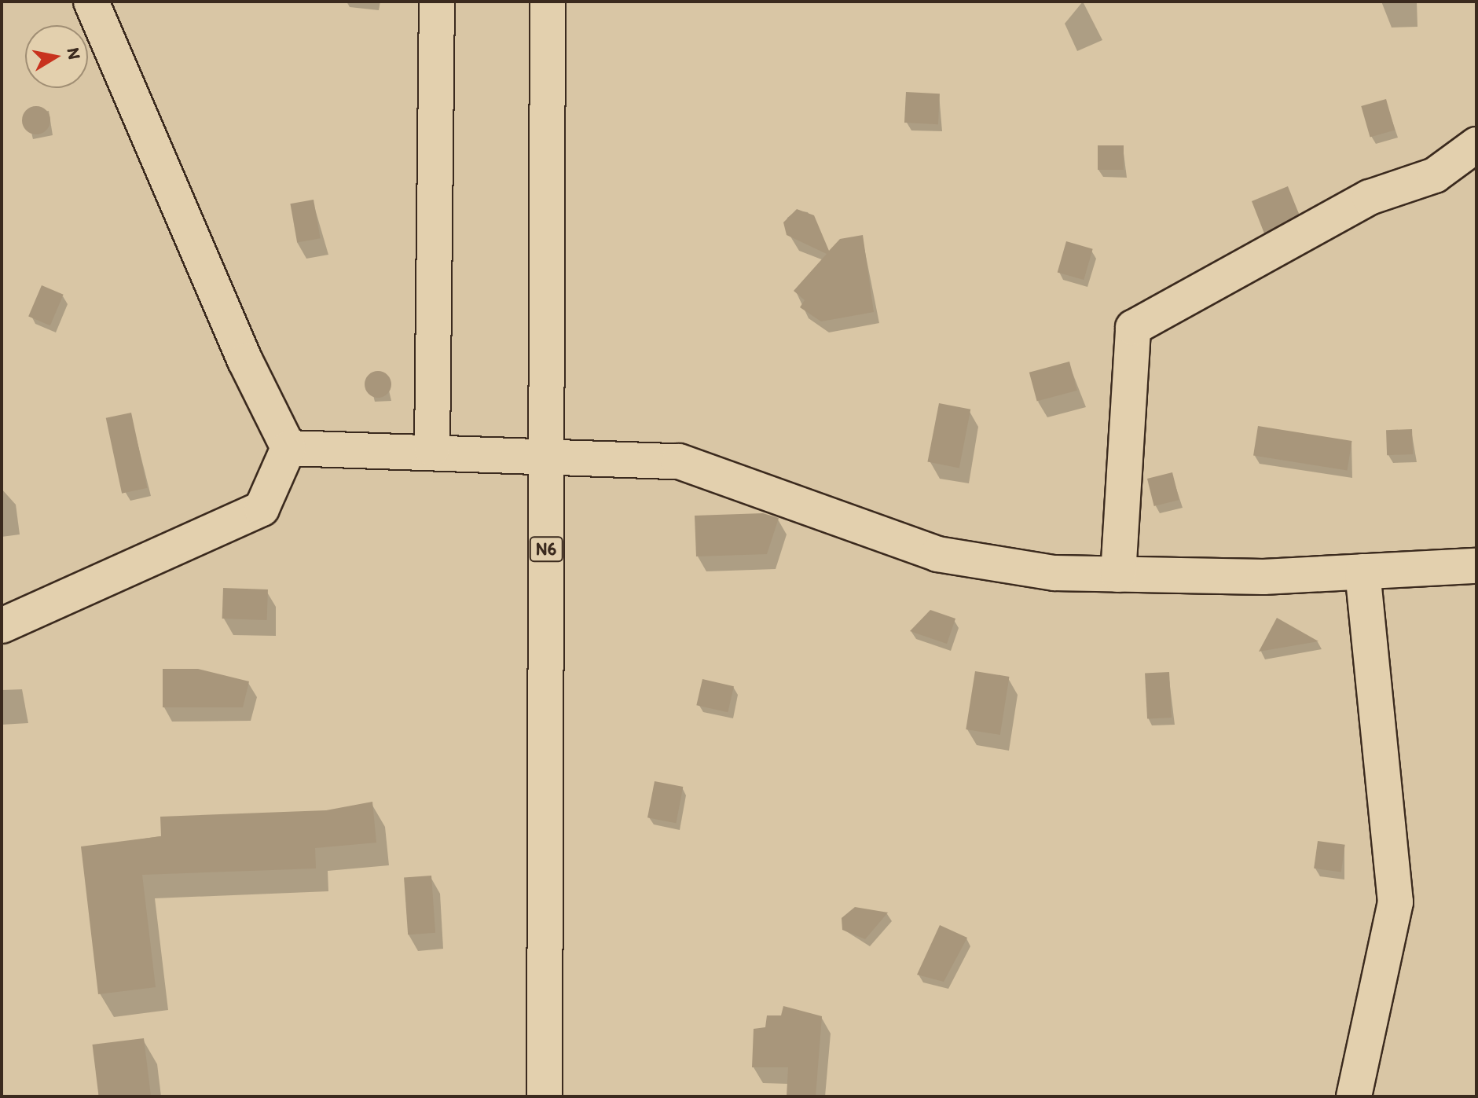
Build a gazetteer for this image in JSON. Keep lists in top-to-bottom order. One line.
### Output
{"streets":{"main road":["N6"]},"north":"right"}
